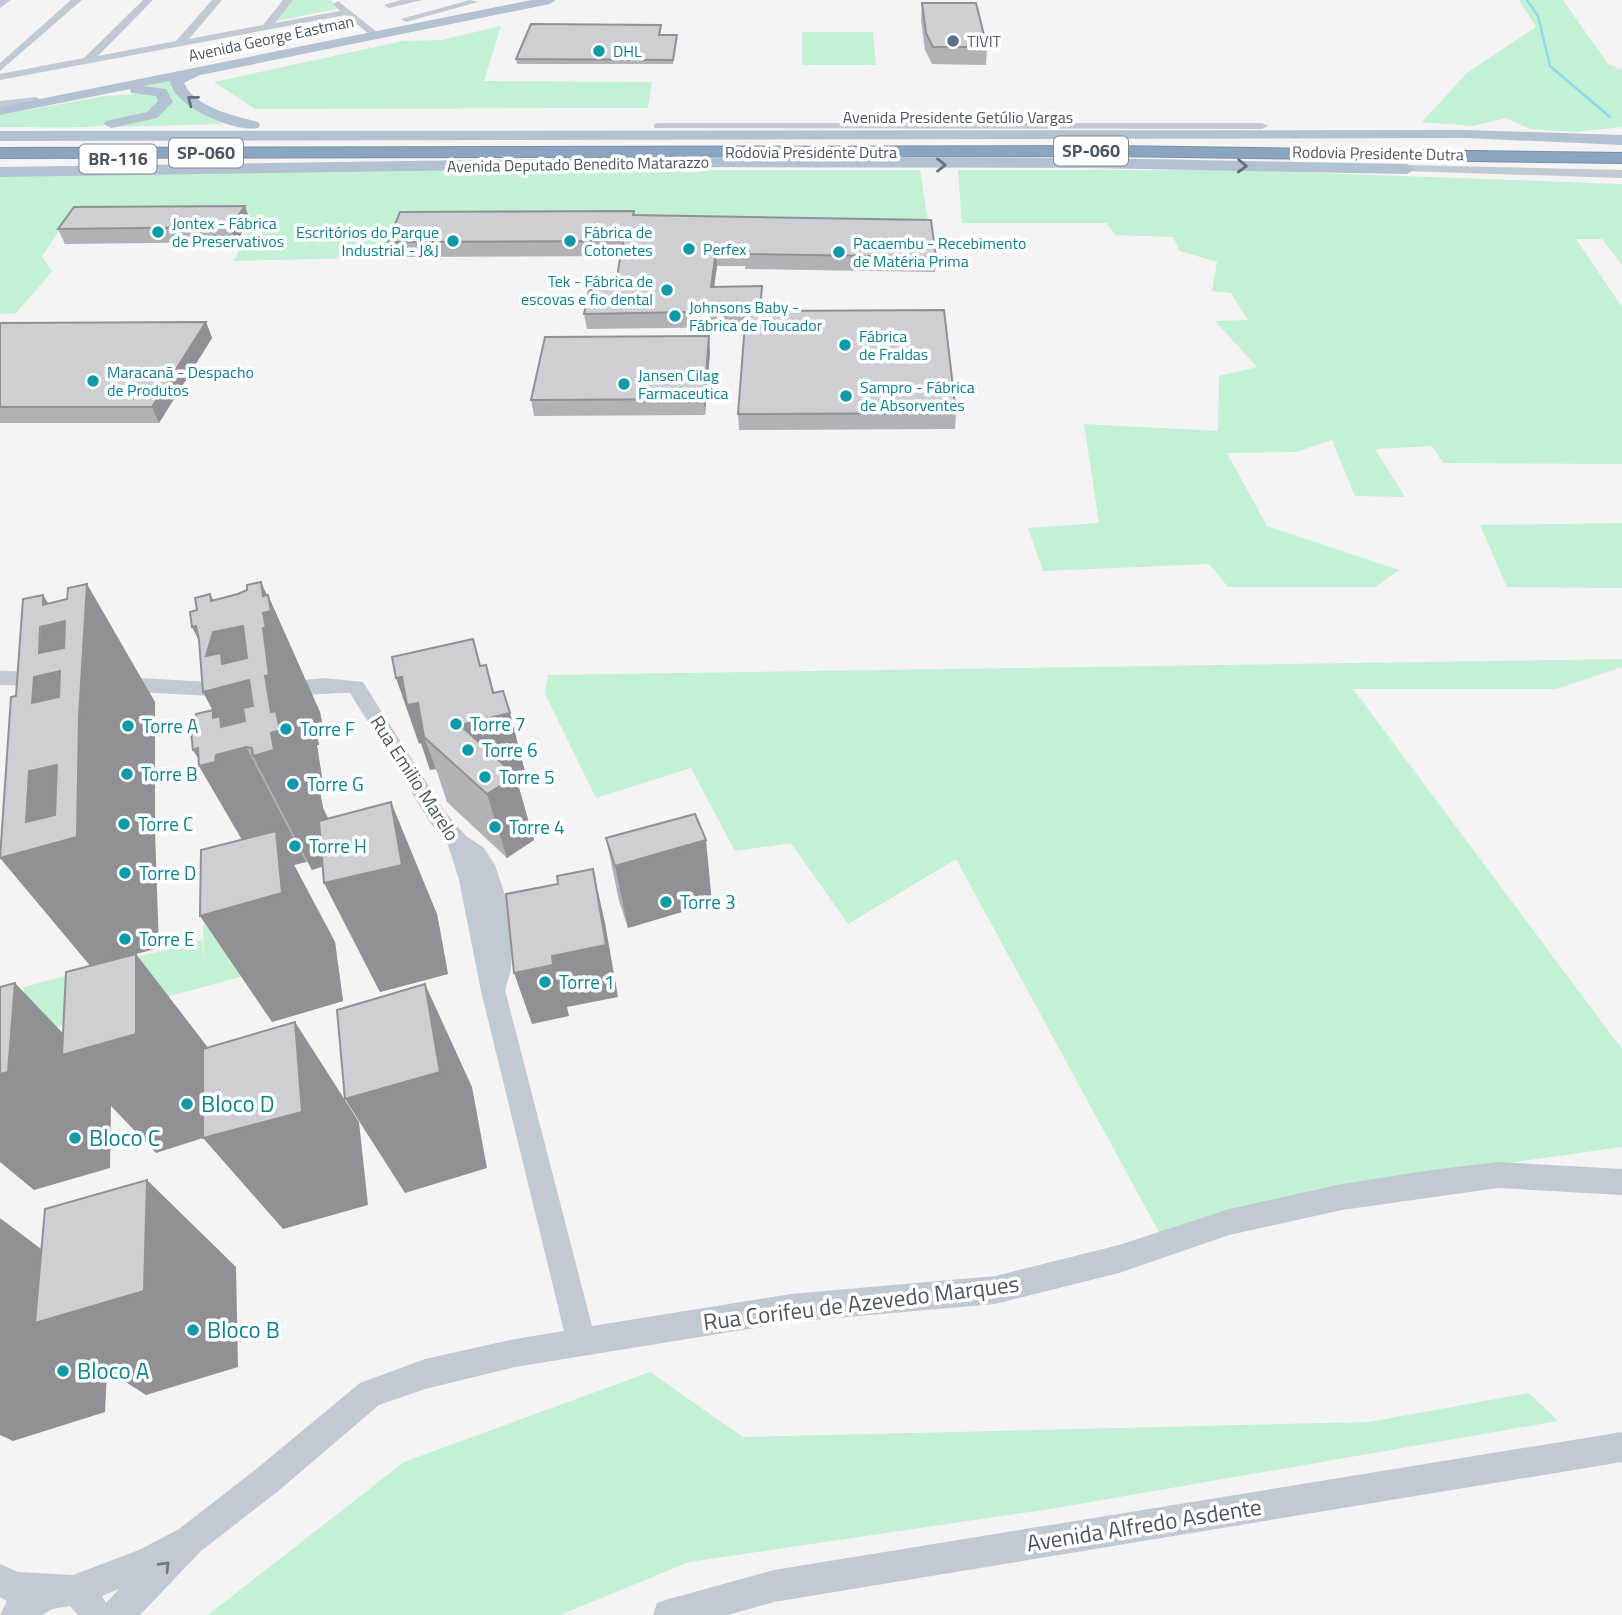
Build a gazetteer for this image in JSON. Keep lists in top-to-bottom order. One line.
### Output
{"streets":{"highway":["SP-060","Rodovia Presidente Dutra"],"main road":["Avenida George Eastman","Avenida Presidente Getúlio Vargas","BR-116","Avenida Deputado Benedito Matarazzo"],"street":["Rua Emilio Marelo","Rua Corifeu de Azevedo Marques","Avenida Alfredo Asdente"]},"crossings":[["Avenida Presidente Getúlio Vargas","Rodovia Presidente Dutra"],["Rodovia Presidente Dutra","BR-116"],["Rua Emilio Marelo","Rua Corifeu de Azevedo Marques"]],"places":["TIVIT","DHL","Jontex - Fábrica de Preservativos","Escritórios do Parque Industrial - J&J","Fábrica de Cotonetes","Perfex","Pacaembu - Recebimento de Matéria Prima","Tek - Fábrica de escovas e fio dental","Johnsons Baby - Fábrica de Toucador","Fábrica de Fraldas","Maracanã - Despacho de Produtos","Jansen Cilag Farmaceutica","Sampro - Fábrica de Absorventes","Torre 7","Torre A","Torre F","Torre 6","Torre B","Torre 5","Torre G","Torre C","Torre 4","Torre H","Torre D","Torre 3","Torre E","Torre 1","Bloco D","Bloco C","Bloco B","Bloco A"]}
